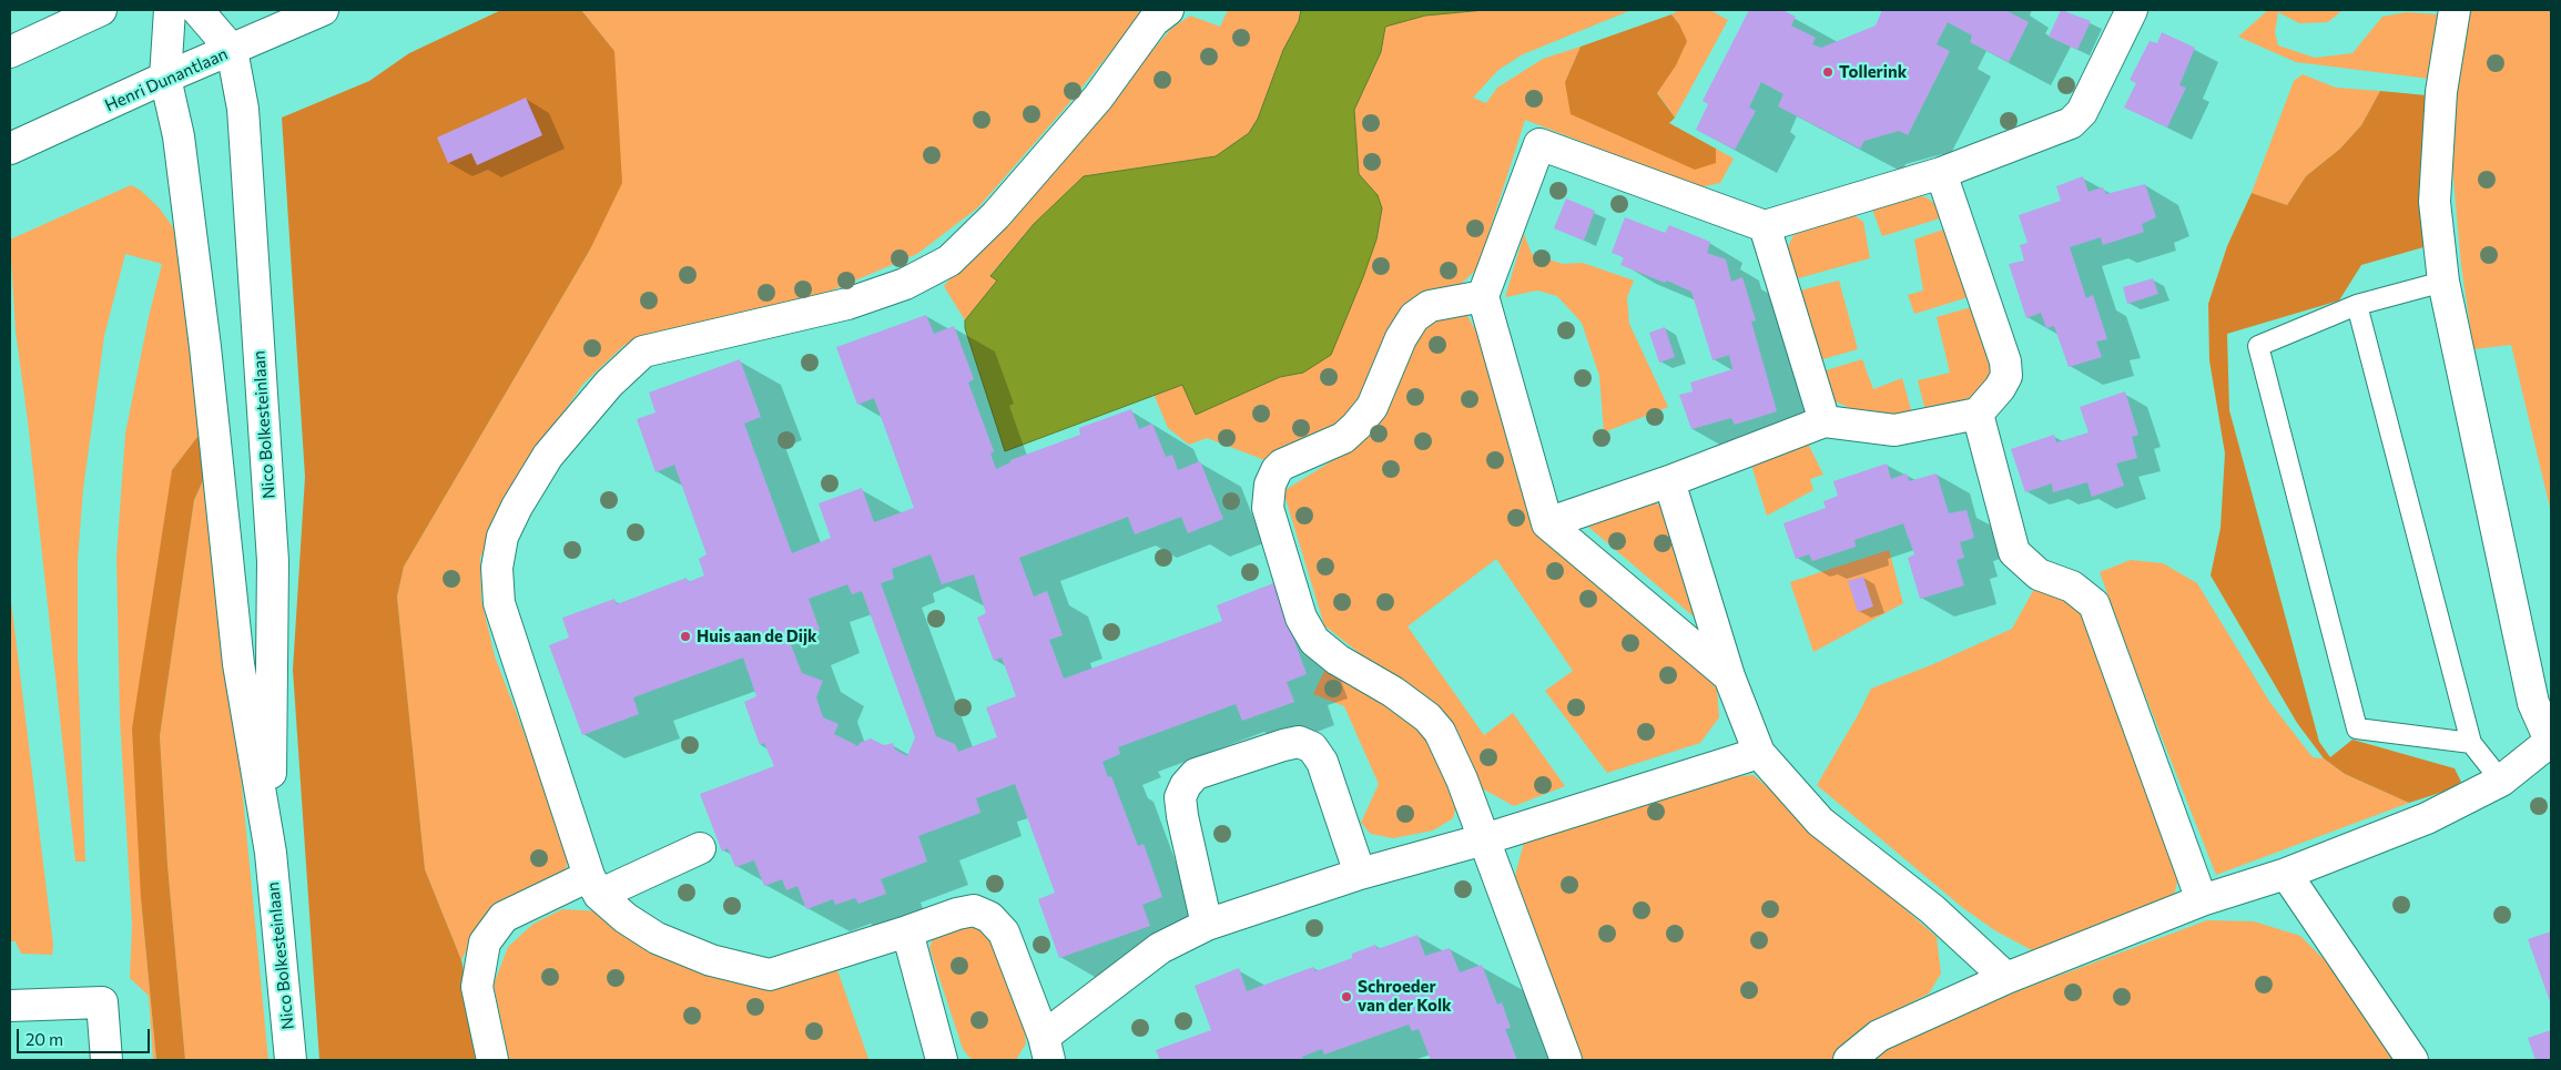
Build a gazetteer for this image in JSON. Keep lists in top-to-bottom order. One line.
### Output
{"streets":{"street":["Henri Dunantlaan","Nico Bolkesteinlaan"]},"crossings":[["Henri Dunantlaan","Nico Bolkesteinlaan"]],"places":["Tollerink","Huis aan de Dijk","Schroeder van der Kolk"],"scale_bar":"20 m"}
